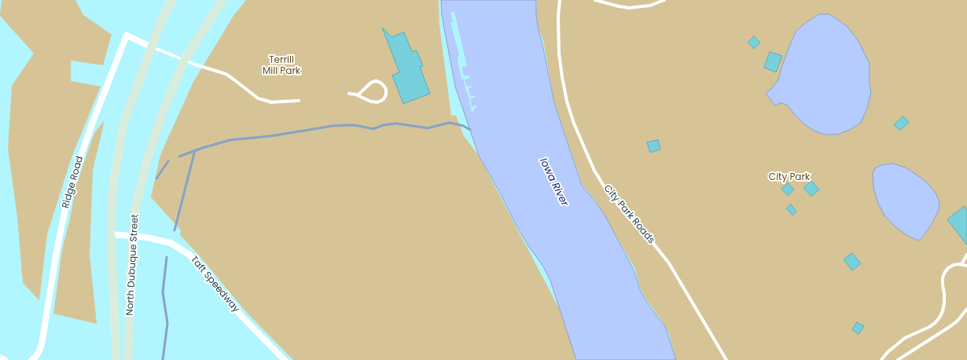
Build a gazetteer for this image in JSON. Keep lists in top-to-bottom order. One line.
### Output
{"streets":{"main road":["North Dubuque Street"],"street":["Ridge Road","Taft Speedway"],"lane":["City Park Roads"]},"crossings":[["Ridge Road","North Dubuque Street"],["North Dubuque Street","Taft Speedway"]],"water":["Iowa River"],"parks":["Terrill Mill Park","City Park"]}
